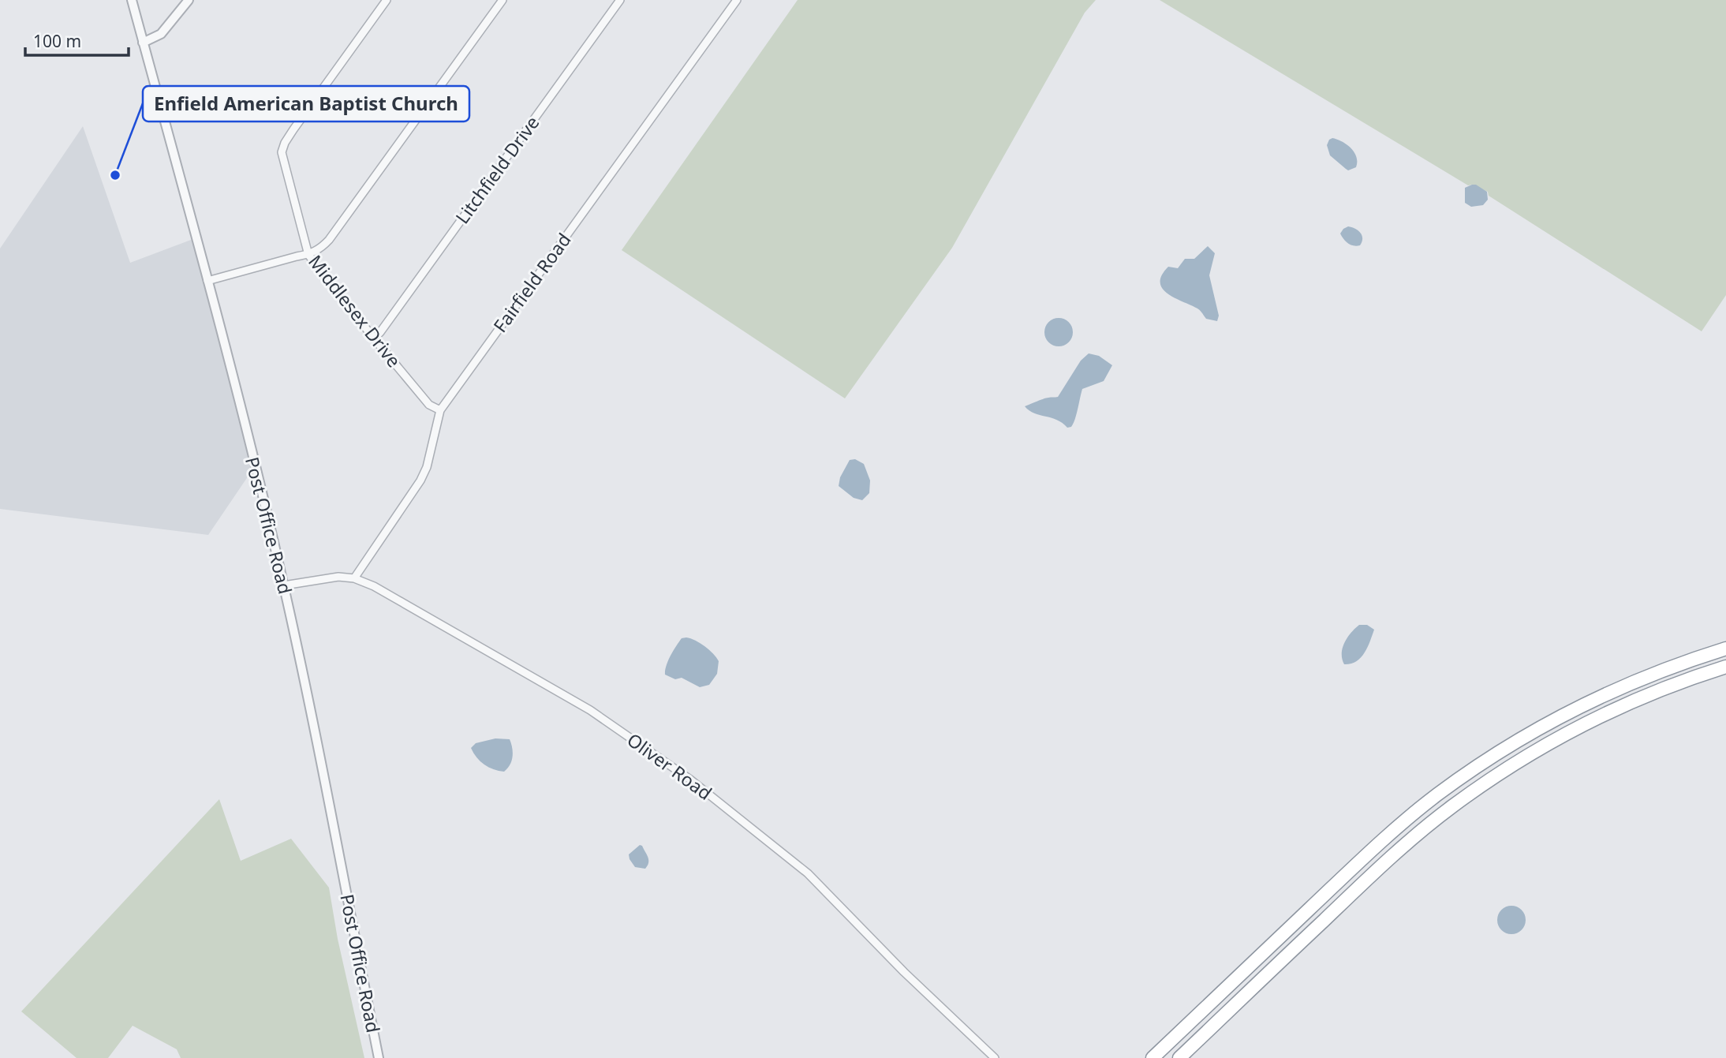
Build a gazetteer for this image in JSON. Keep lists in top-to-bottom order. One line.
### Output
{"streets":{"street":["Litchfield Drive","Fairfield Road","Middlesex Drive","Post Office Road","Oliver Road"]},"crossings":[["Litchfield Drive","Middlesex Drive"],["Fairfield Road","Middlesex Drive"],["Fairfield Road","Oliver Road"],["Post Office Road","Oliver Road"]],"places":["Enfield American Baptist Church"],"scale_bar":"100 m"}
